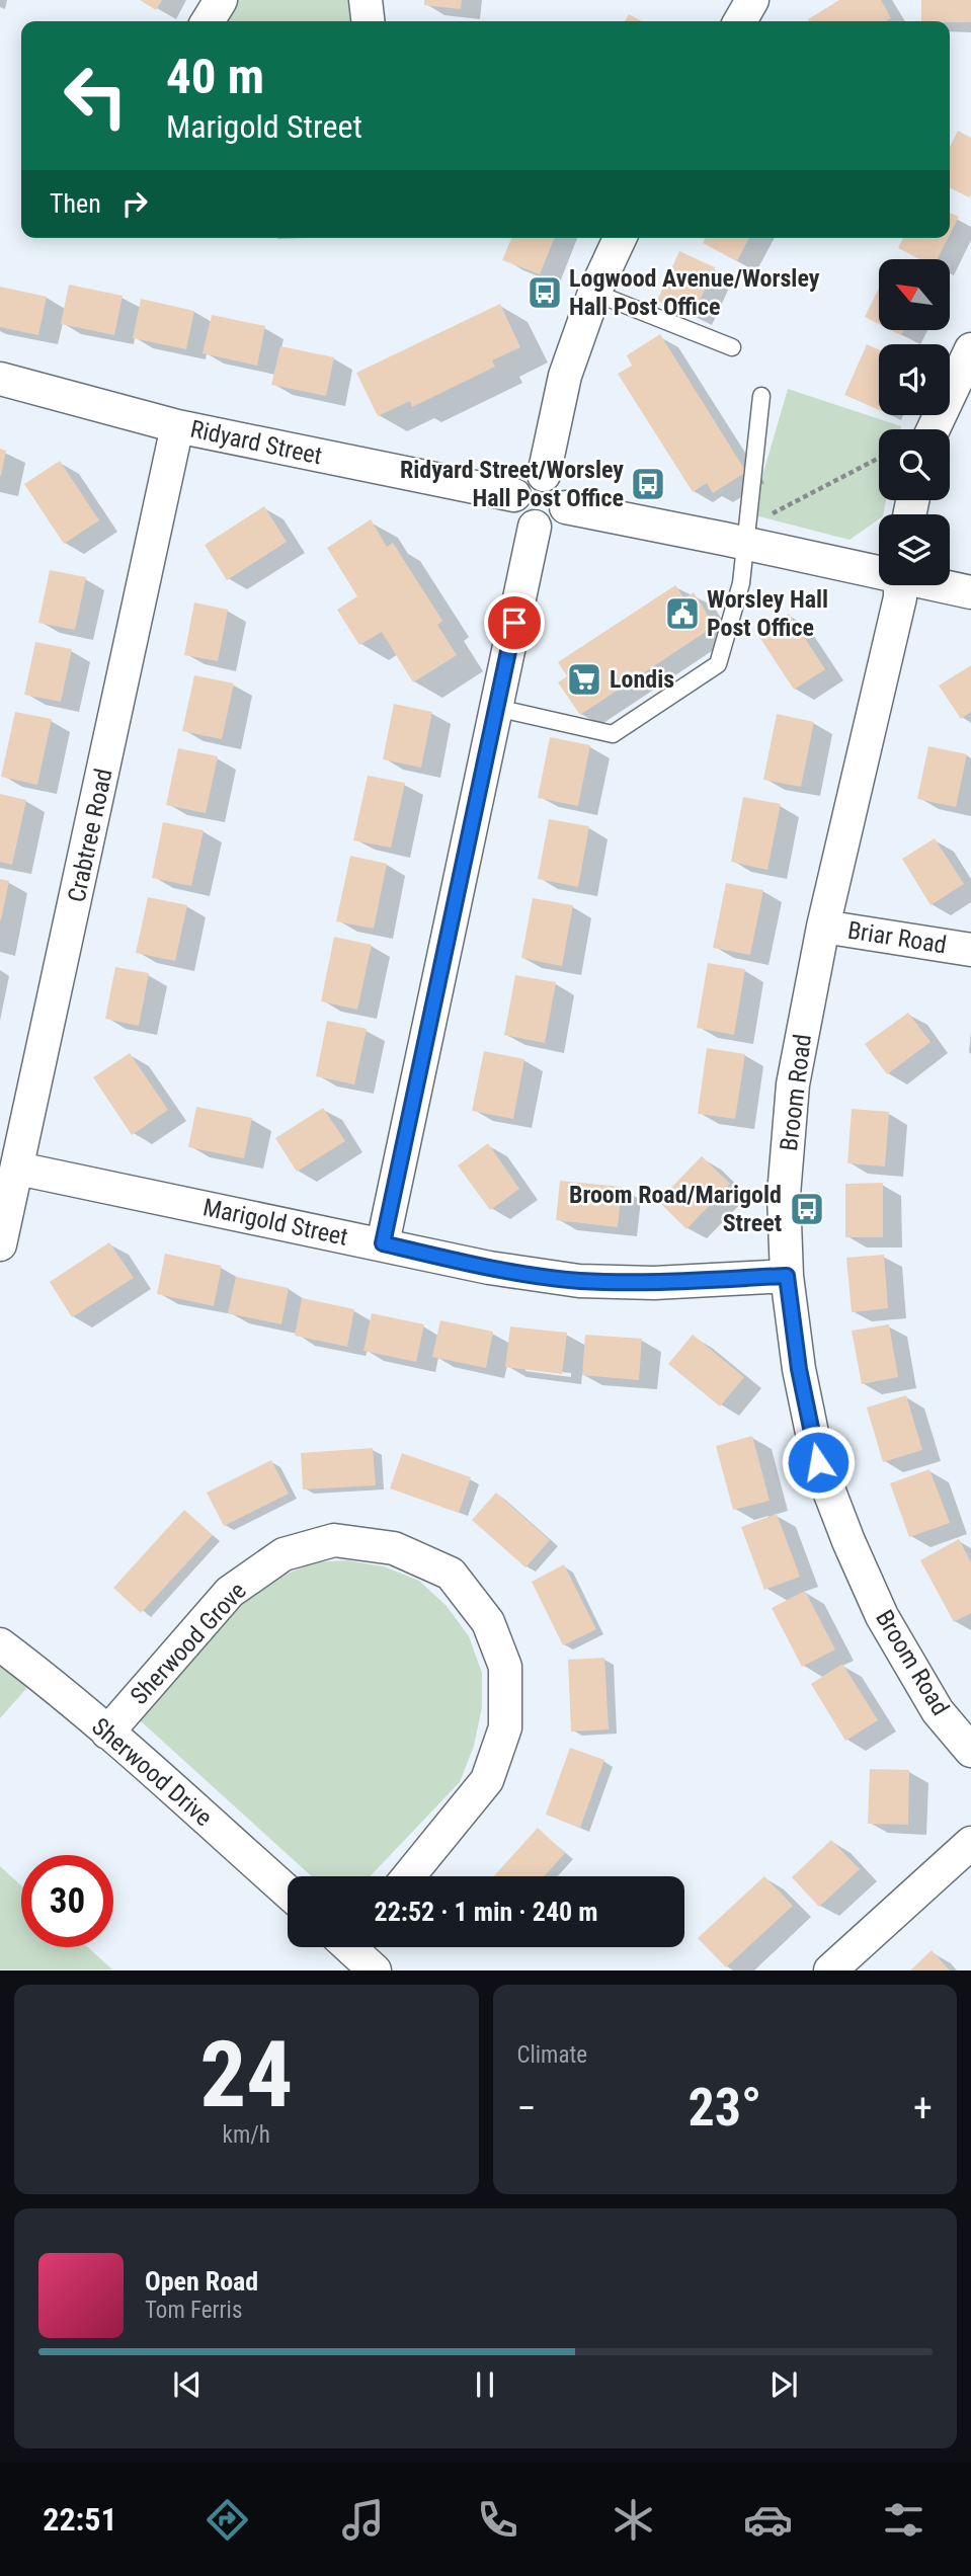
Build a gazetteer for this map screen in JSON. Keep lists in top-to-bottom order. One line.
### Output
{"streets":{"street":["Ridyard Street","Crabtree Road","Briar Road","Broom Road","Marigold Street","Sherwood Grove","Sherwood Drive"]},"crossings":[["Ridyard Street","Crabtree Road"],["Crabtree Road","Marigold Street"],["Briar Road","Broom Road"],["Broom Road","Marigold Street"],["Sherwood Grove","Sherwood Drive"]],"places":{"bus stop":["Logwood Avenue/Worsley Hall Post Office","Ridyard Street/Worsley Hall Post Office","Broom Road/Marigold Street"],"public building":["Worsley Hall Post Office"],"supermarket":["Londis"]},"north":"top left","page":{"turn":["40 m","Marigold Street"],"then":"Then","limit":"30","trip":"22:52 · 1 min · 240 m","tile":[["24","km/h"],"Climate"],"heat":["−","23°","+"],"song":["Open Road","Tom Ferris"],"tabs":"22:51"}}
